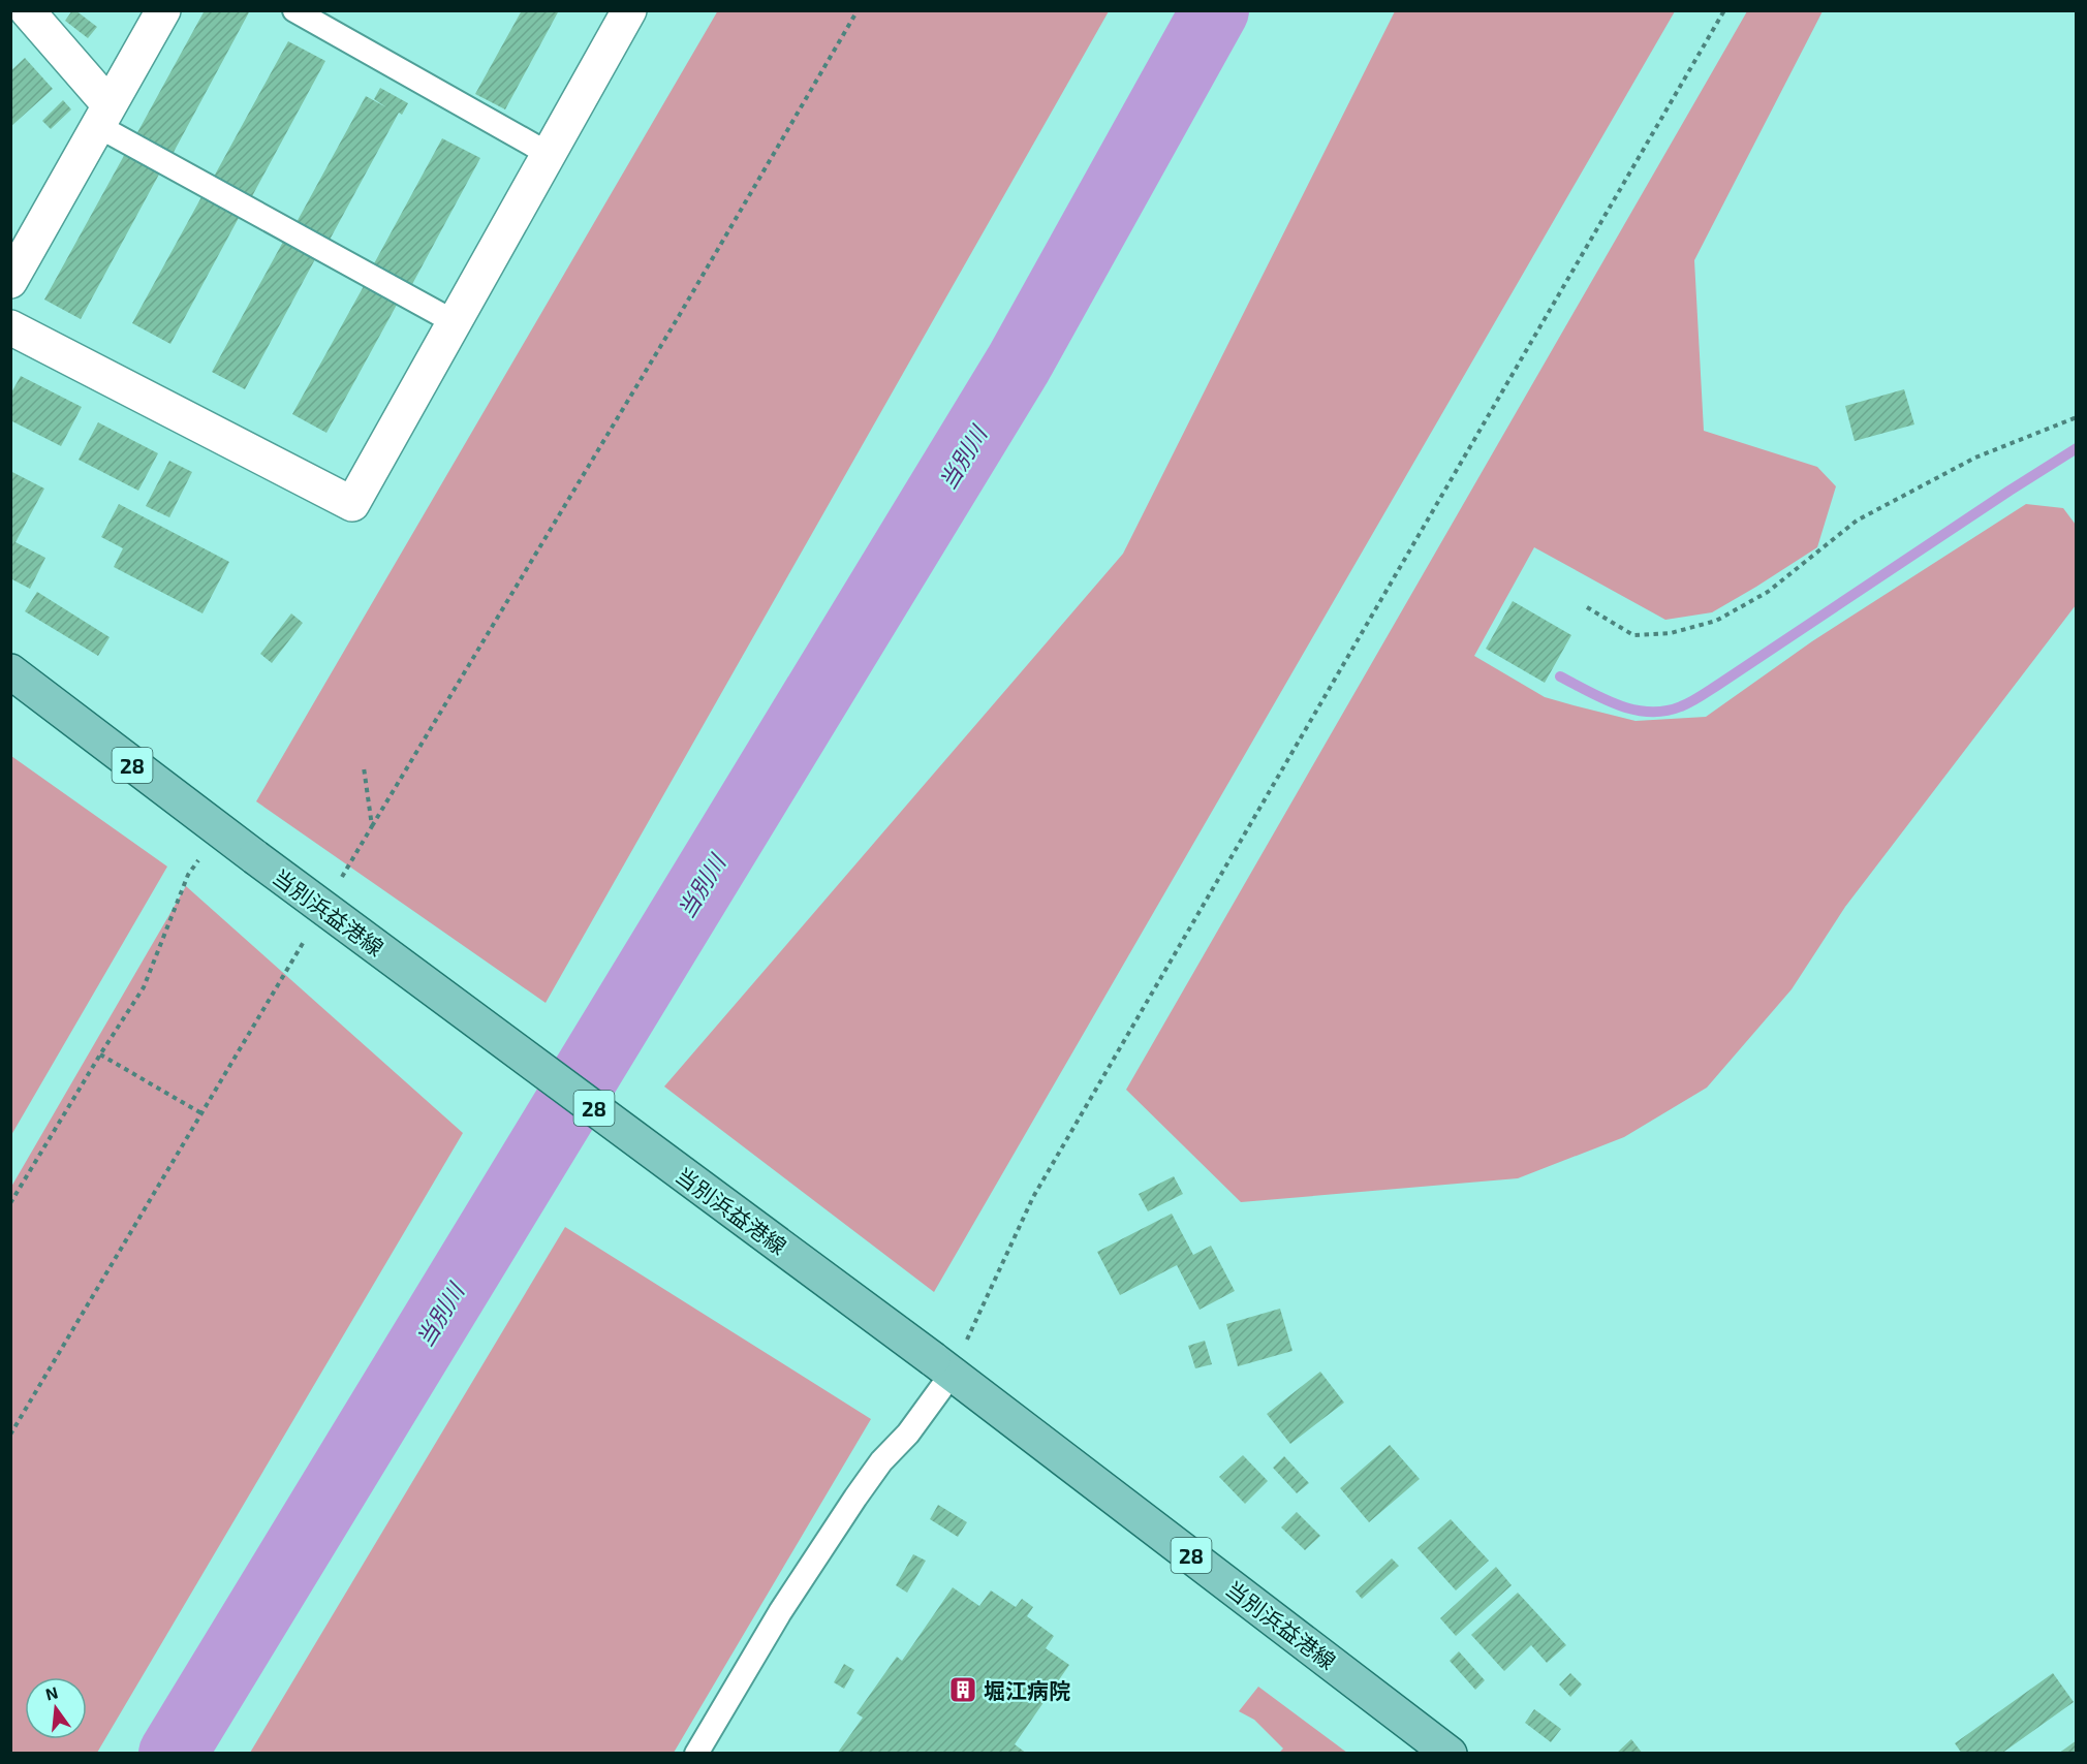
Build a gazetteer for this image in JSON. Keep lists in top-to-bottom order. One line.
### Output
{"streets":{"main road":["28","当別浜益港線"]},"water":["当別川"],"places":{"building":["堀江病院"]},"north":"top"}
